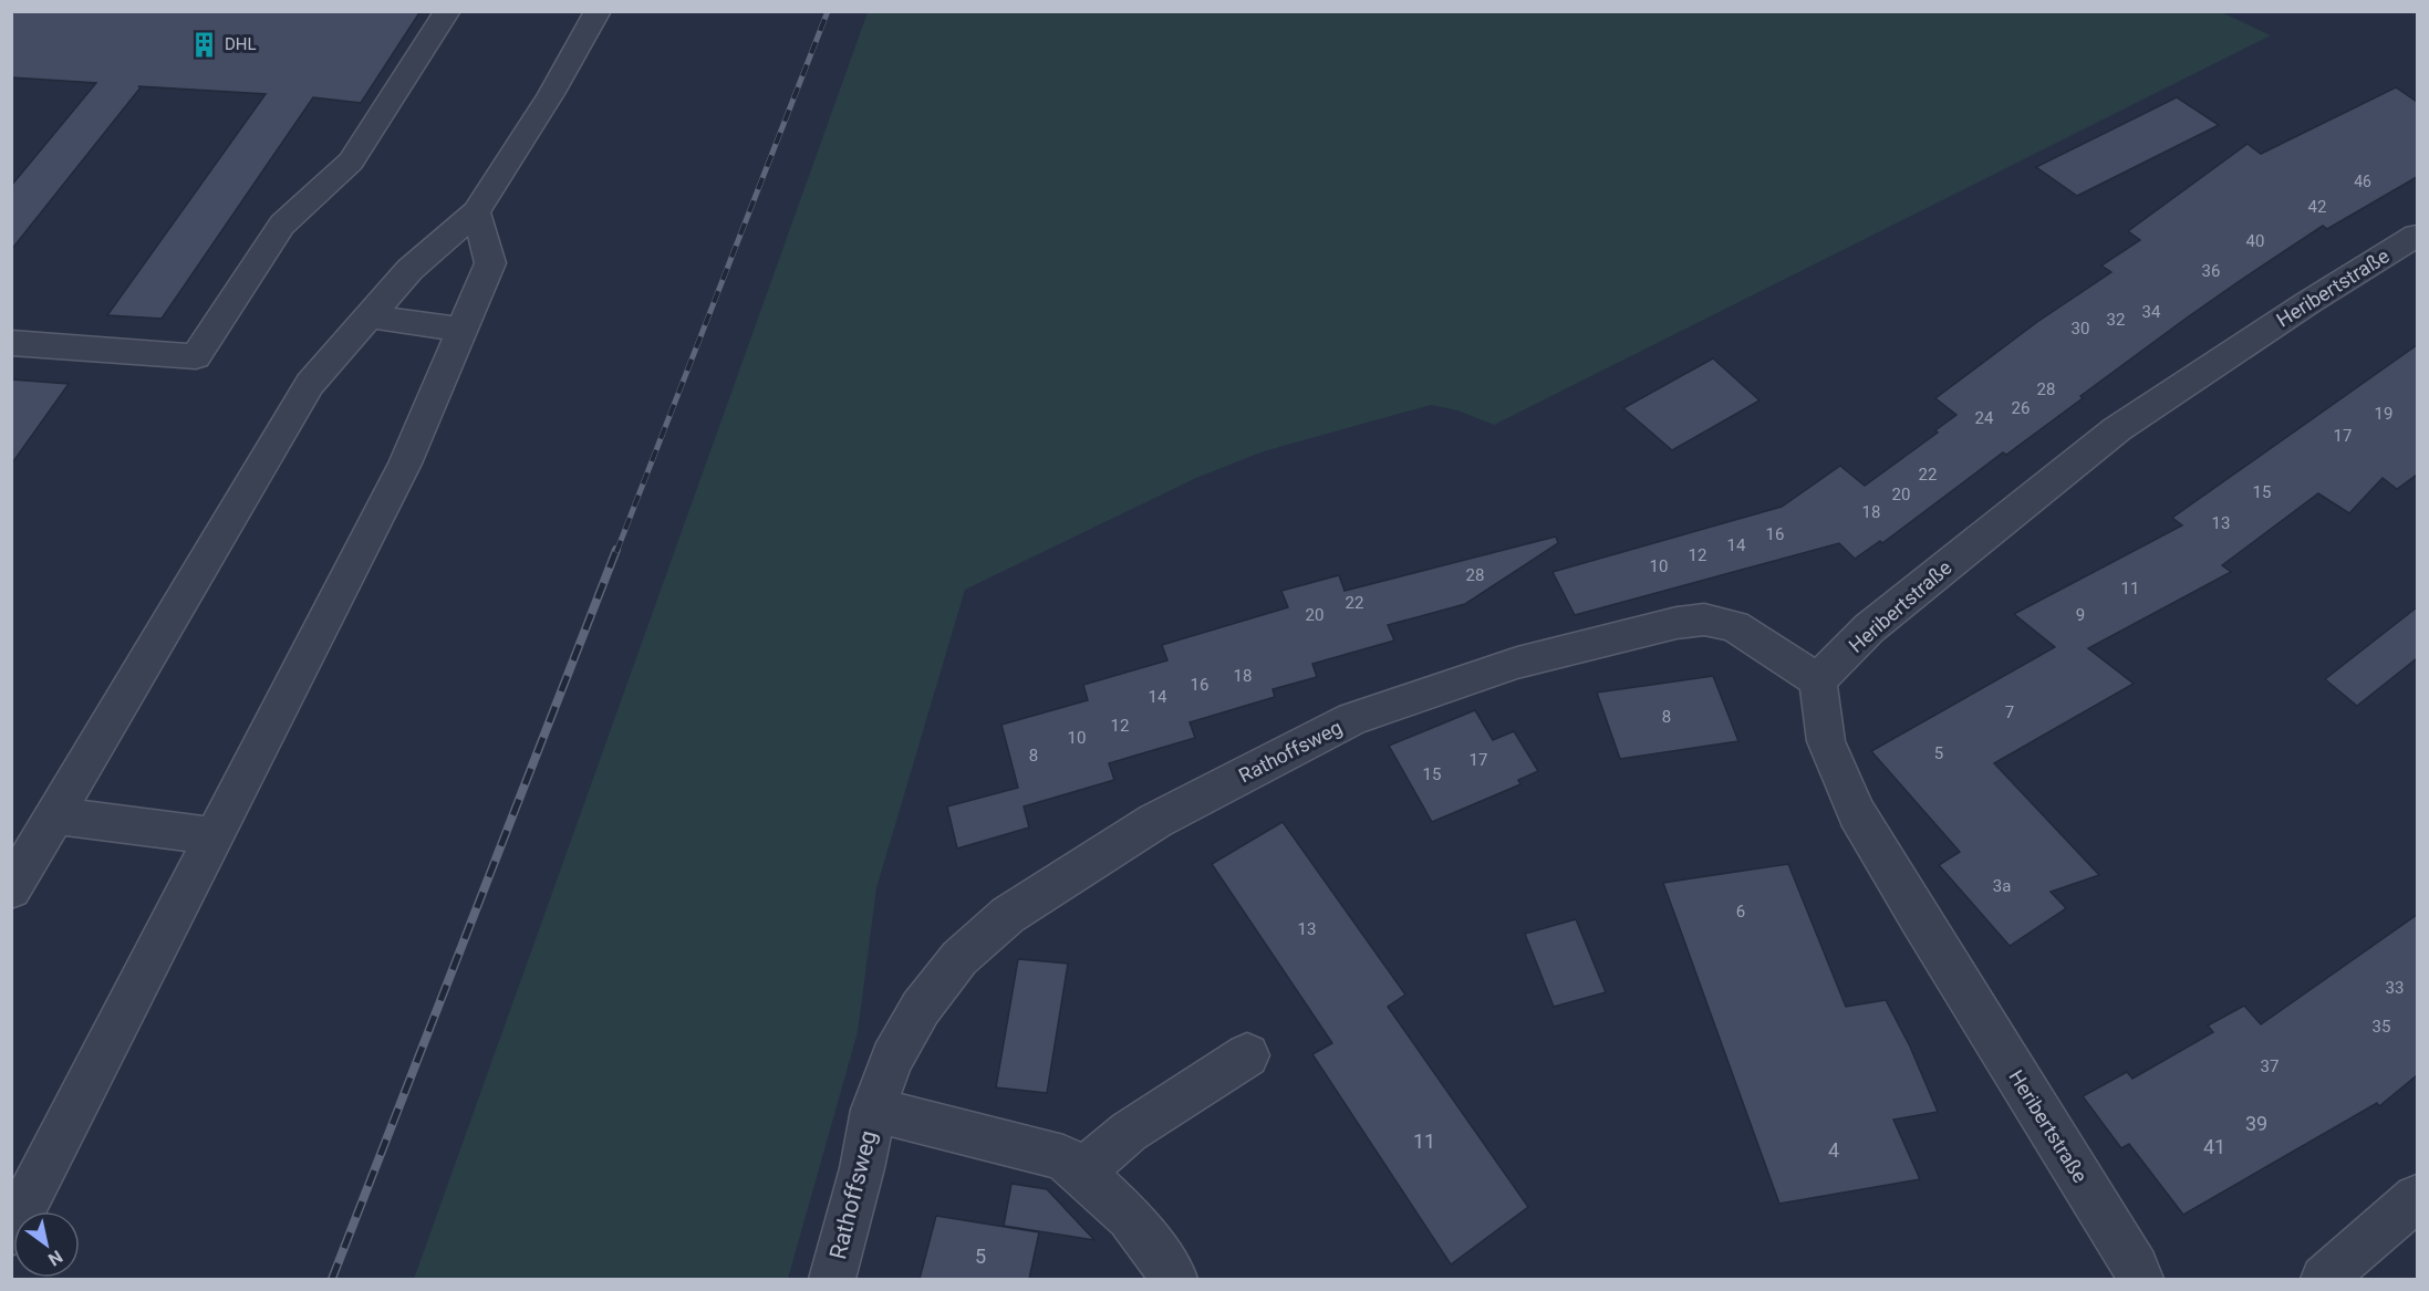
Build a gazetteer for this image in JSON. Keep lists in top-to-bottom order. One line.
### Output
{"streets":{"street":["Heribertstraße","Rathoffsweg"]},"crossings":[["Heribertstraße","Rathoffsweg"]],"places":{"building":["DHL"]},"house_numbers":["46","42","40","36","34","32","30","28","26","19","24","17","22","15","20","18","13","16","14","12","10","28","11","22","20","9","18","16","14","7","8","12","10","5","8","17","15","3a","6","13","33","35","37","39","11","41","4","5"],"north":"bottom right"}
